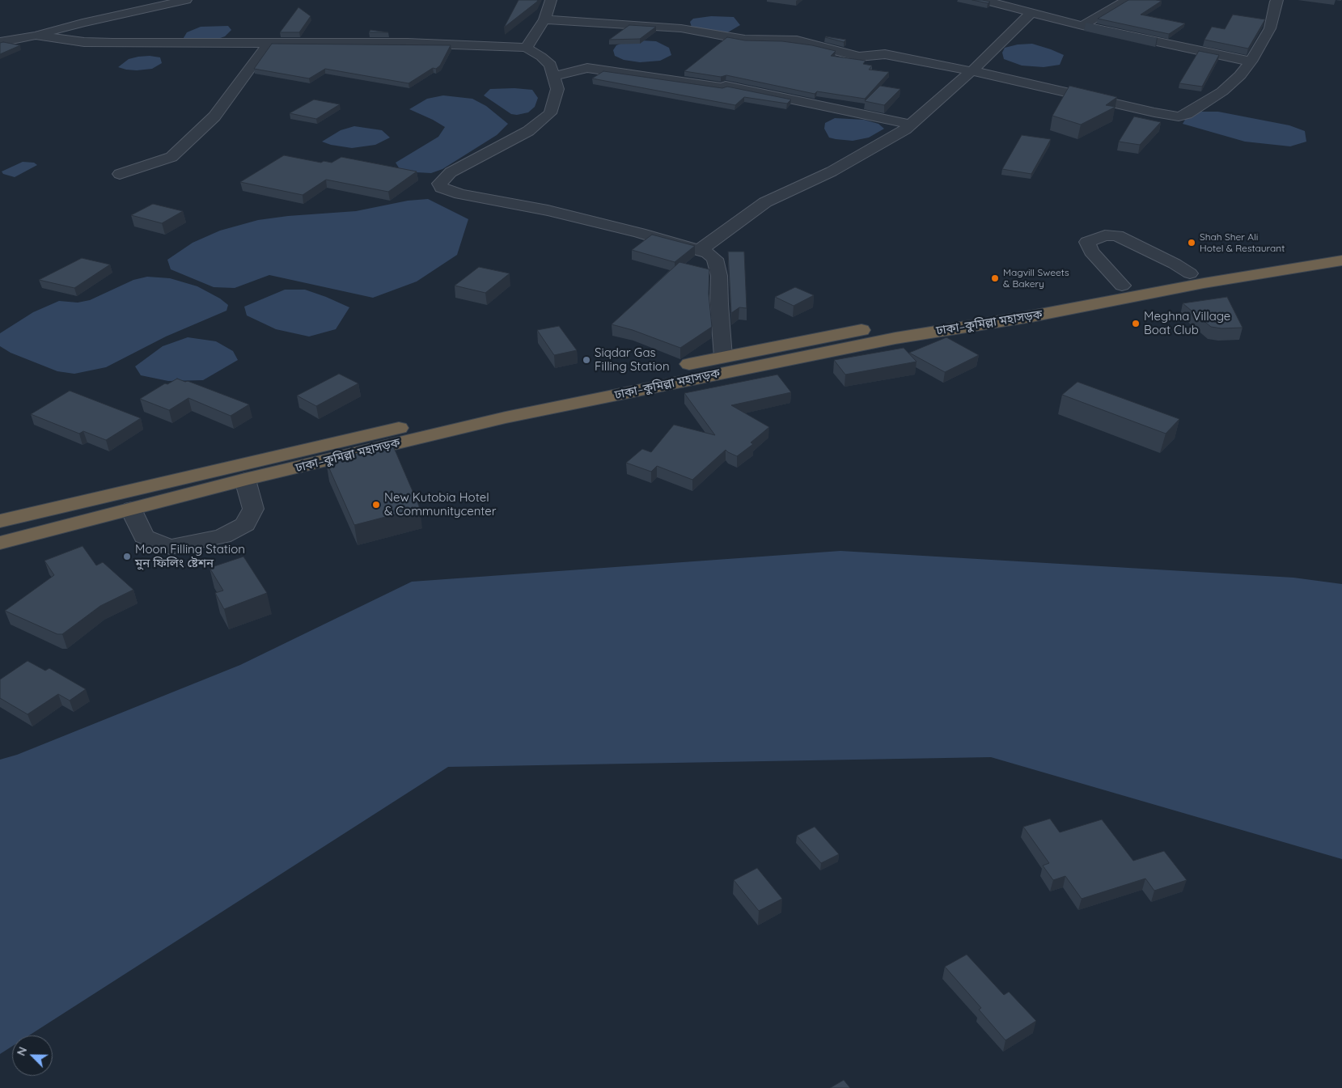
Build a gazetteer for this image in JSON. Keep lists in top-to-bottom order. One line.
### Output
{"streets":{"highway":["ঢাকা–কুমিল্লা মহাসড়ক"]},"places":["Shah Sher Ali Hotel & Restaurant","Magvill Sweets & Bakery","Meghna Village Boat Club","Siqdar Gas Filling Station","New Kutobia Hotel & Communitycenter","Moon Filling Station মুন ফিলিং ষ্টেশন"],"north":"top left"}
